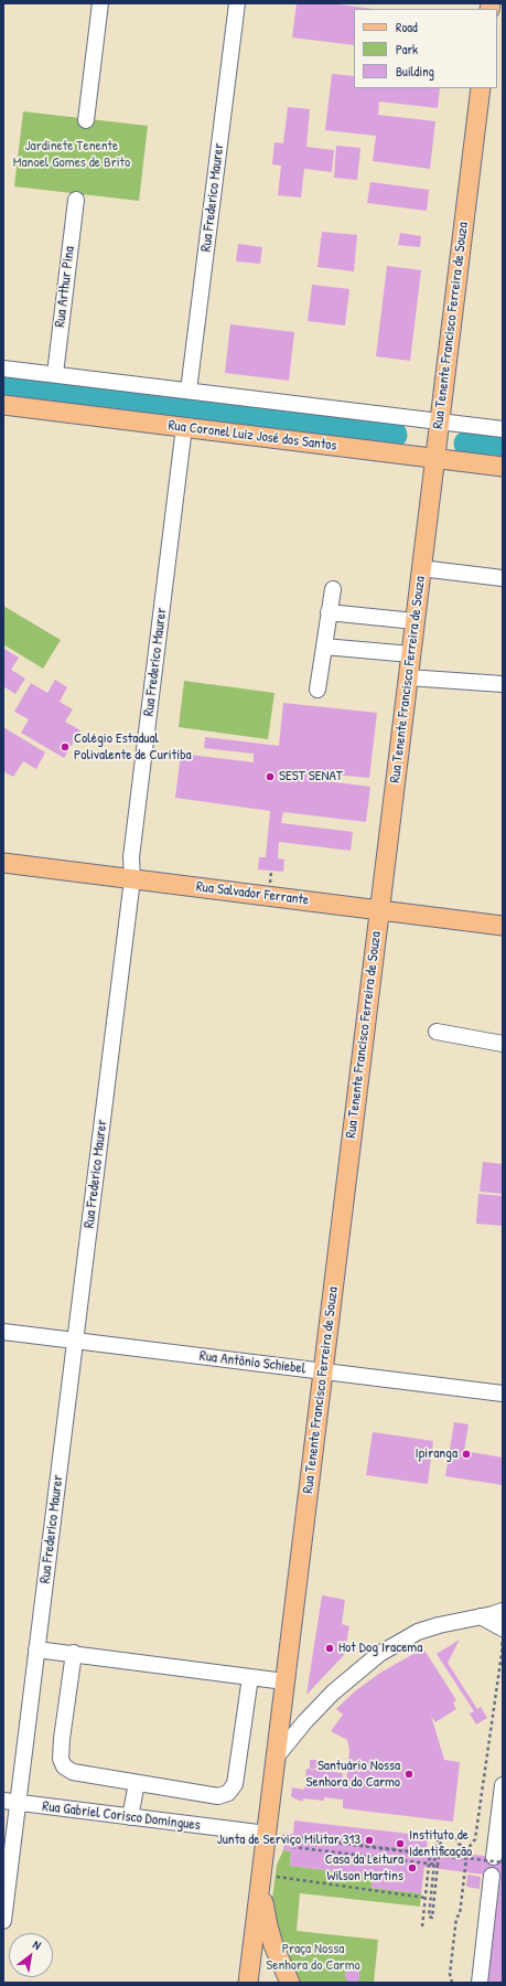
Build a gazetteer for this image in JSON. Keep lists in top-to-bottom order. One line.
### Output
{"streets":{"main road":["Rua Tenente Francisco Ferreira de Souza","Rua Coronel Luiz José dos Santos","Rua Salvador Ferrante"],"street":["Rua Frederico Maurer","Rua Arthur Pina","Rua Antônio Schiebel","Rua Gabriel Corisco Domingues"]},"crossings":[["Rua Frederico Maurer","Rua Coronel Luiz José dos Santos"],["Rua Frederico Maurer","Rua Salvador Ferrante"],["Rua Frederico Maurer","Rua Antônio Schiebel"],["Rua Frederico Maurer","Rua Gabriel Corisco Domingues"],["Rua Tenente Francisco Ferreira de Souza","Rua Coronel Luiz José dos Santos"],["Rua Tenente Francisco Ferreira de Souza","Rua Salvador Ferrante"],["Rua Tenente Francisco Ferreira de Souza","Rua Antônio Schiebel"],["Rua Tenente Francisco Ferreira de Souza","Rua Gabriel Corisco Domingues"]],"parks":["Jardinete Tenente Manoel Gomes de Brito","Praça Nossa Senhora do Carmo"],"places":["Colégio Estadual Polivalente de Curitiba","SEST SENAT","Ipiranga","Hot Dog Iracema","Santuário Nossa Senhora do Carmo","Junta de Serviço Militar 313","Instituto de Identificação","Casa da Leitura Wilson Martins"],"legend":["Road","Park","Building"],"north":"top right"}
